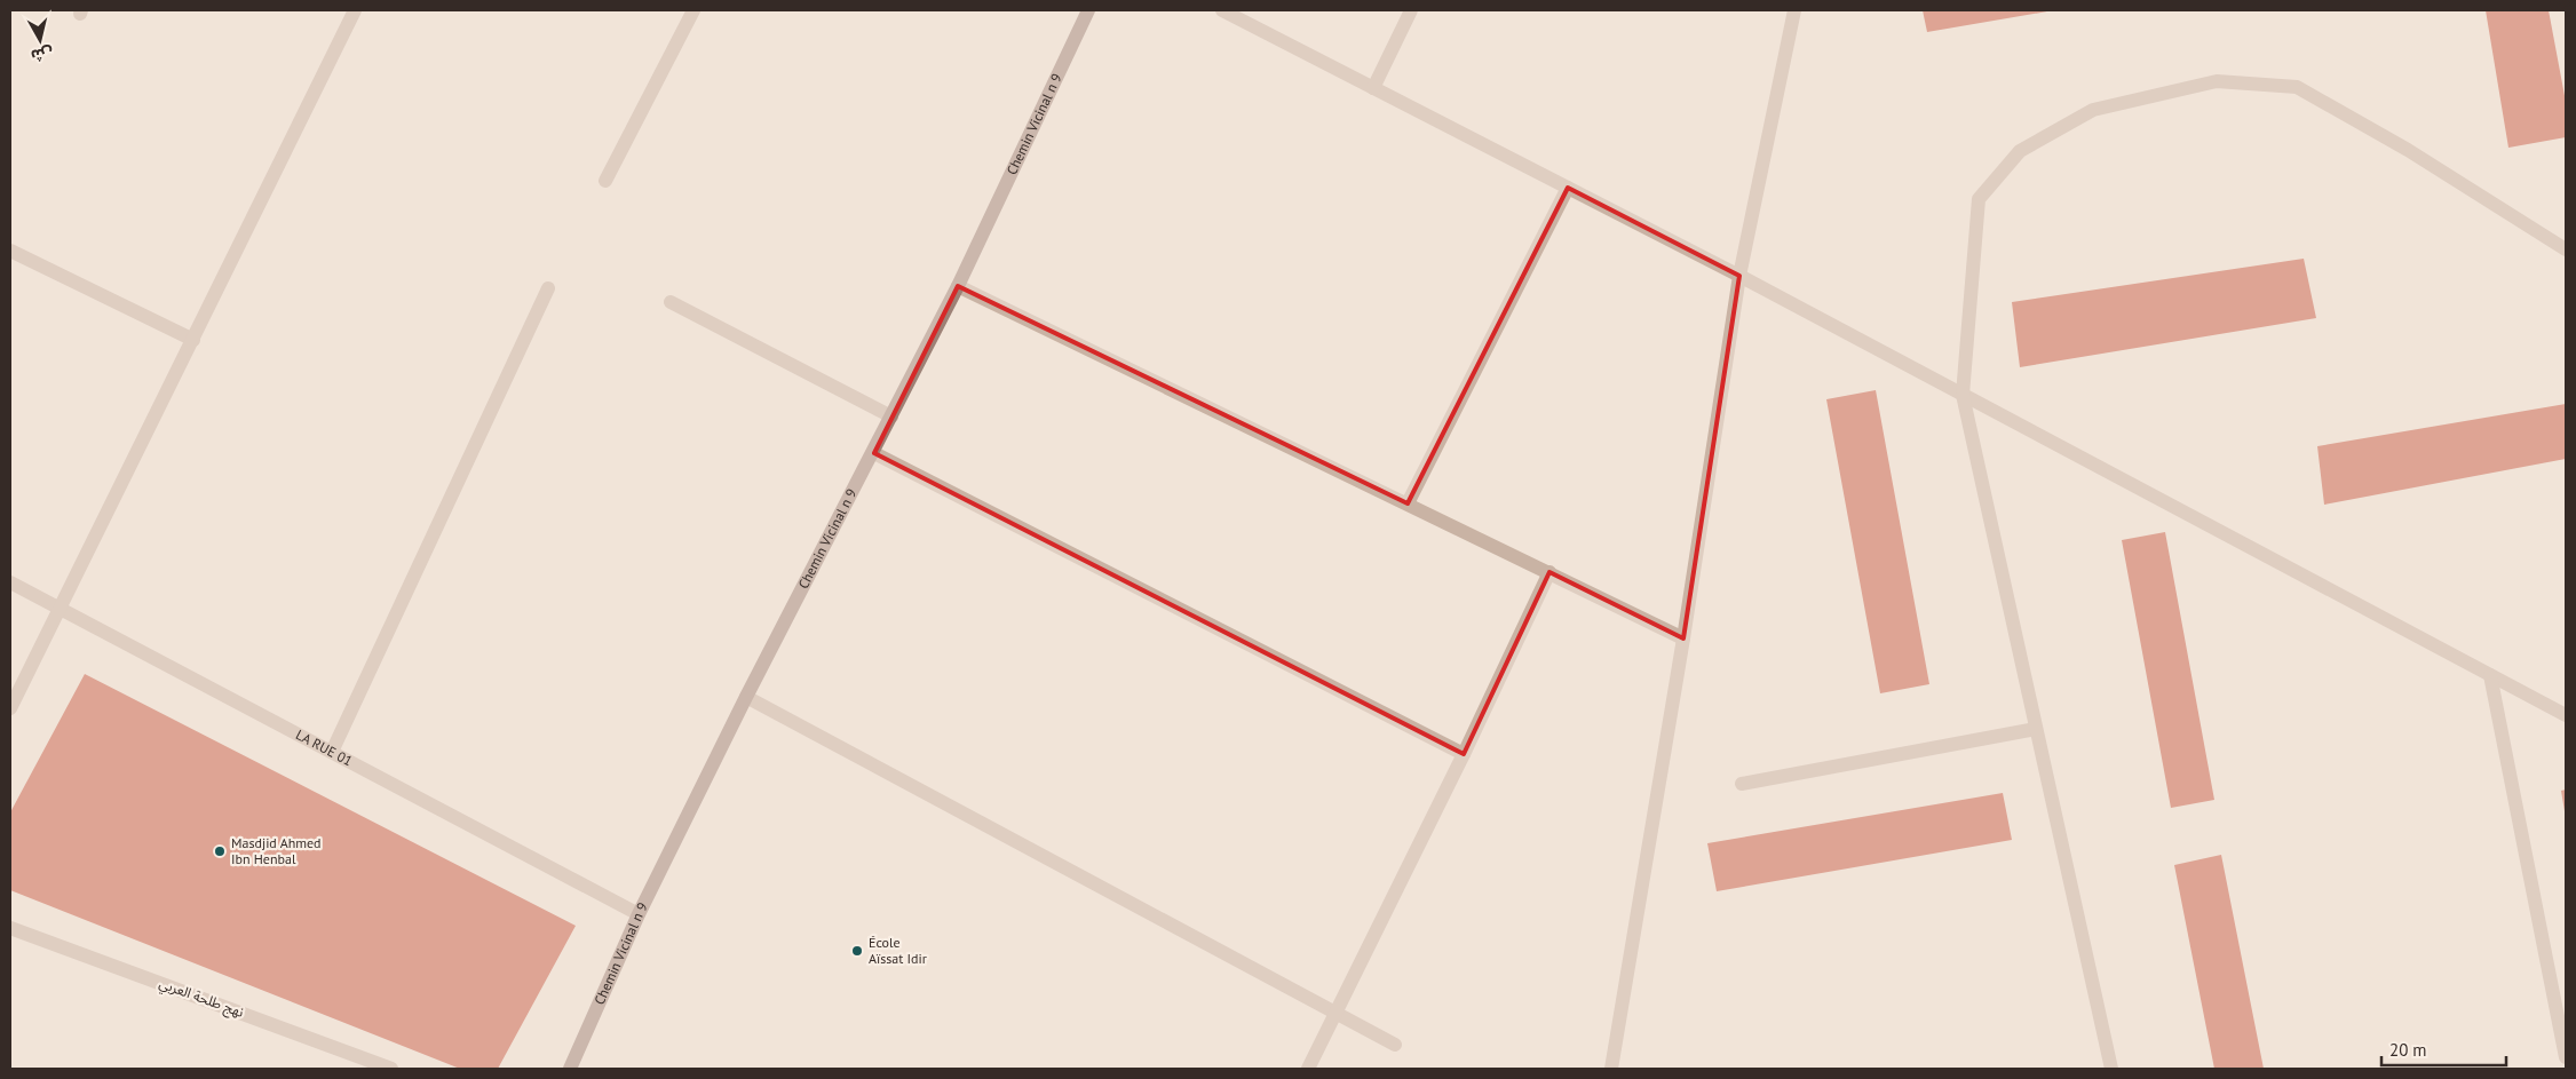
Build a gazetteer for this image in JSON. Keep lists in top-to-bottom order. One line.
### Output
{"streets":{"street":["Chemin Vicinal n 9","LA RUE 01","نهج طلحة العربي"]},"crossings":[["Chemin Vicinal n 9","LA RUE 01"]],"places":["Masdjid Ahmed Ibn Henbal","École Aïssat Idir"],"scale_bar":"20 m","north":"bottom"}
